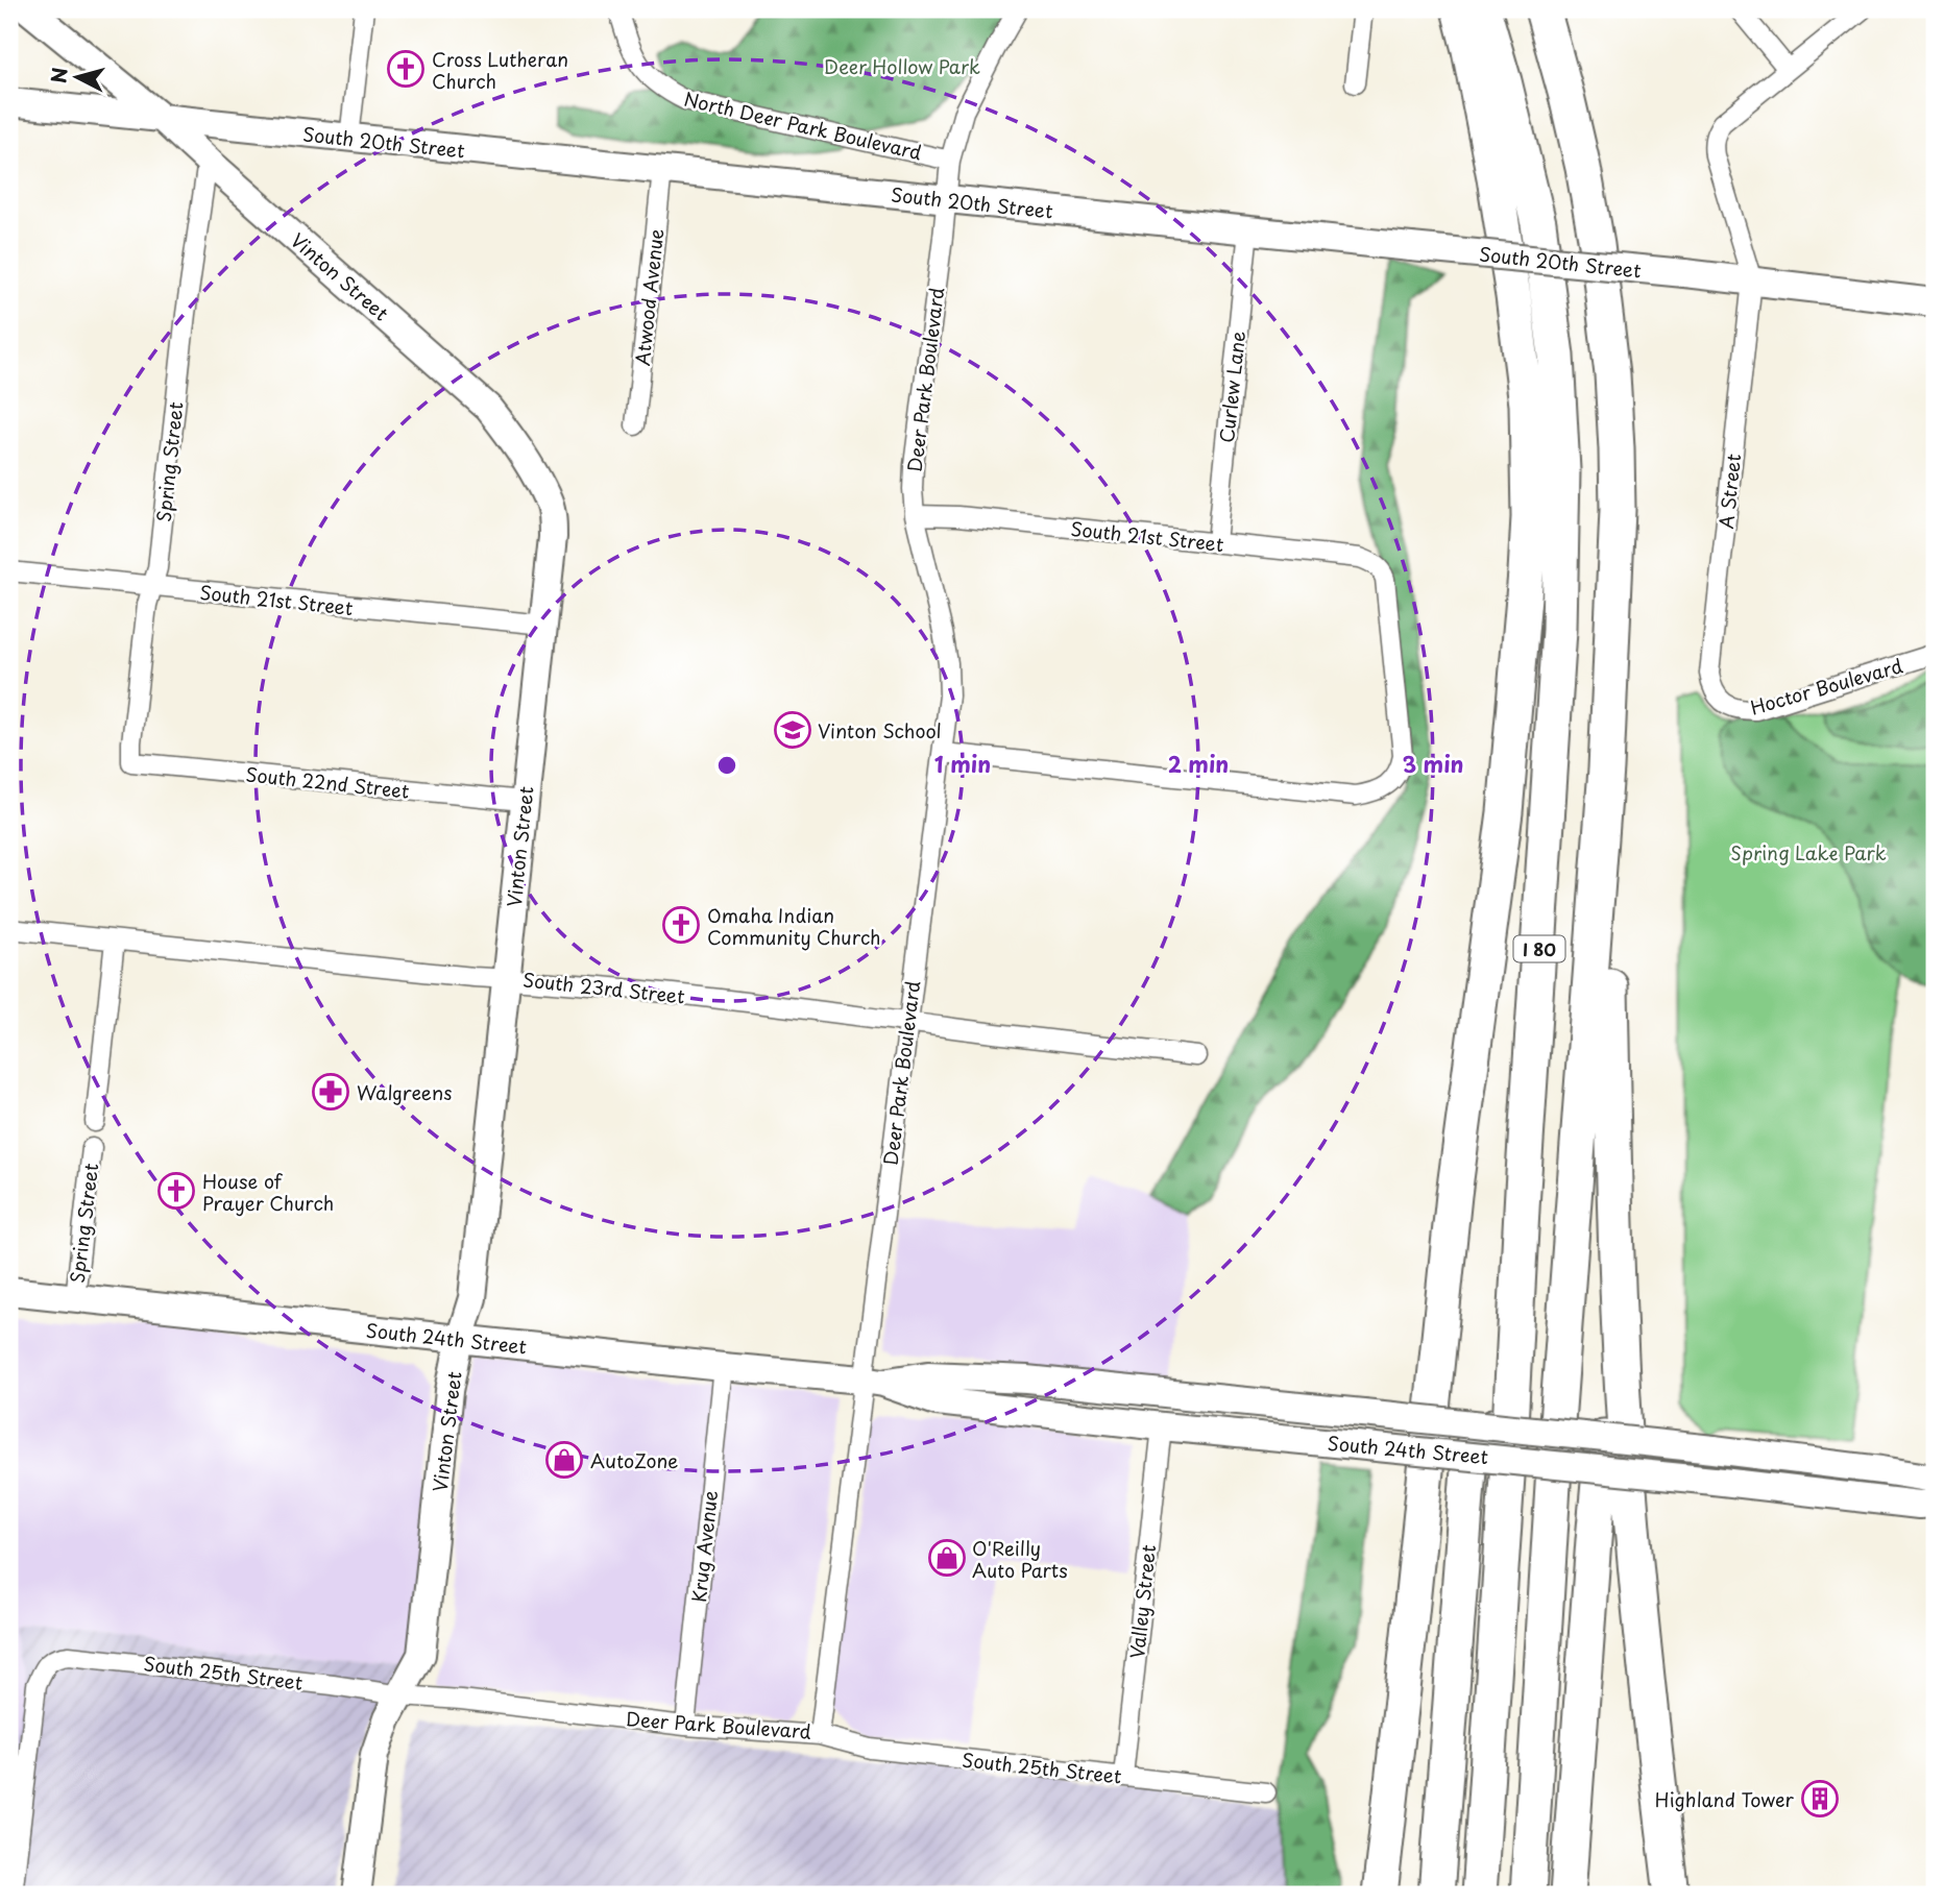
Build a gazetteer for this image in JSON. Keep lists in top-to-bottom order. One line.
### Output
{"streets":{"highway":["I 80"],"main road":["South 20th Street","Vinton Street","South 24th Street"],"street":["North Deer Park Boulevard","Atwood Avenue","Deer Park Boulevard","Curlew Lane","Spring Street","A Street","South 21st Street","Hoctor Boulevard","South 22nd Street","South 23rd Street","Krug Avenue","Valley Street","South 25th Street"]},"crossings":[["North Deer Park Boulevard","Deer Park Boulevard"],["South 20th Street","Vinton Street"],["South 20th Street","Atwood Avenue"],["South 20th Street","Deer Park Boulevard"],["South 20th Street","Curlew Lane"],["South 20th Street","A Street"],["Vinton Street","Deer Park Boulevard"],["Vinton Street","Spring Street"],["Vinton Street","South 21st Street"],["Vinton Street","South 22nd Street"],["Vinton Street","South 23rd Street"],["Vinton Street","South 24th Street"],["Vinton Street","South 25th Street"],["Deer Park Boulevard","South 21st Street"],["Deer Park Boulevard","South 23rd Street"],["Deer Park Boulevard","South 24th Street"],["Deer Park Boulevard","Krug Avenue"],["Deer Park Boulevard","South 25th Street"],["Curlew Lane","South 21st Street"],["Spring Street","South 21st Street"],["Spring Street","South 22nd Street"],["Spring Street","South 24th Street"],["A Street","Hoctor Boulevard"],["South 24th Street","Krug Avenue"],["South 24th Street","Valley Street"],["Valley Street","South 25th Street"]],"parks":["Deer Hollow Park","Spring Lake Park"],"places":{"church":["Cross Lutheran Church","Omaha Indian Community Church","House of Prayer Church"],"school or university":["Vinton School"],"pharmacy":["Walgreens"],"shop":["AutoZone","O'Reilly Auto Parts"],"building":["Highland Tower"]},"north":"left","rings":["1 min","2 min","3 min"]}
